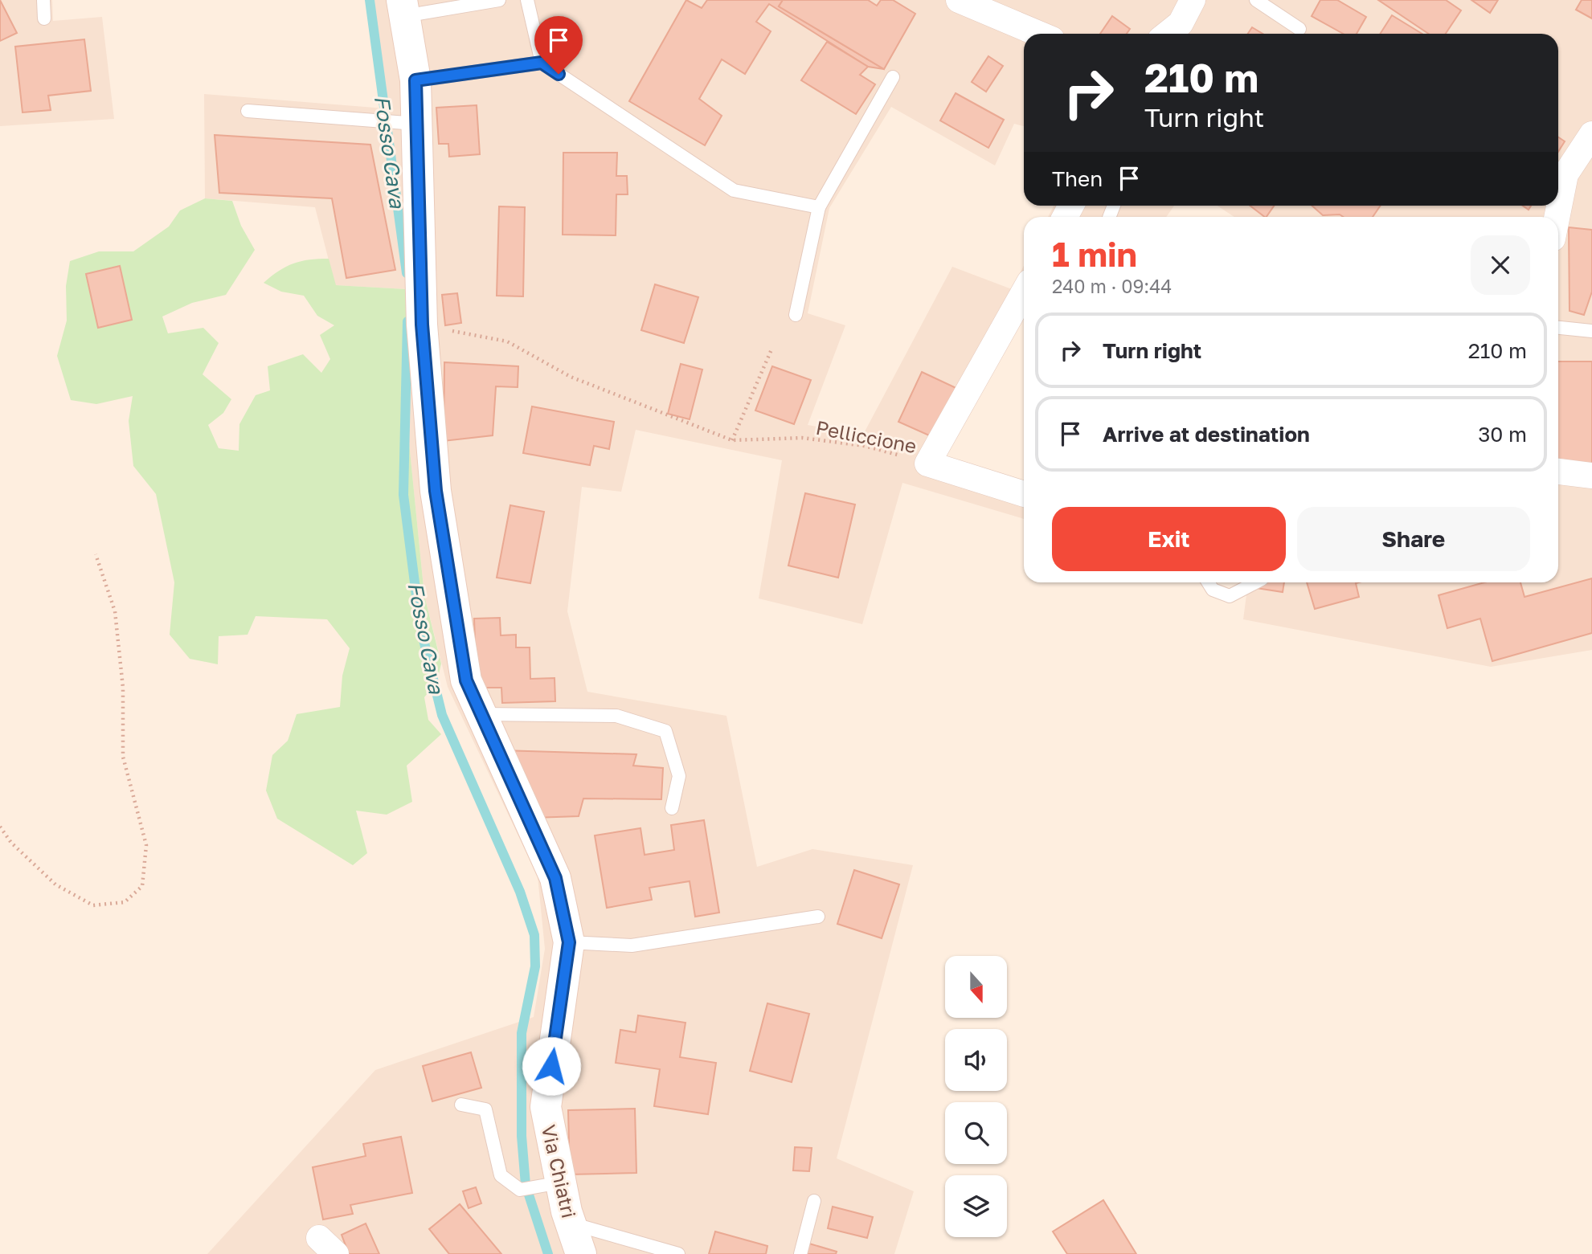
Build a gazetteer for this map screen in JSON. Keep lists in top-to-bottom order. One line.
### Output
{"streets":{"street":["Via Chiatri"],"path":["Pelliccione"]},"water":["Fosso Cava"],"north":"bottom","page":{"turn":["210 m","Turn right"],"then":"Then","heading":["1 min","240 m · 09:44"],"list":[{"name":"Turn right","value":"210 m"},{"name":"Arrive at destination","value":"30 m"}],"buttons":["Exit","Share"]}}
